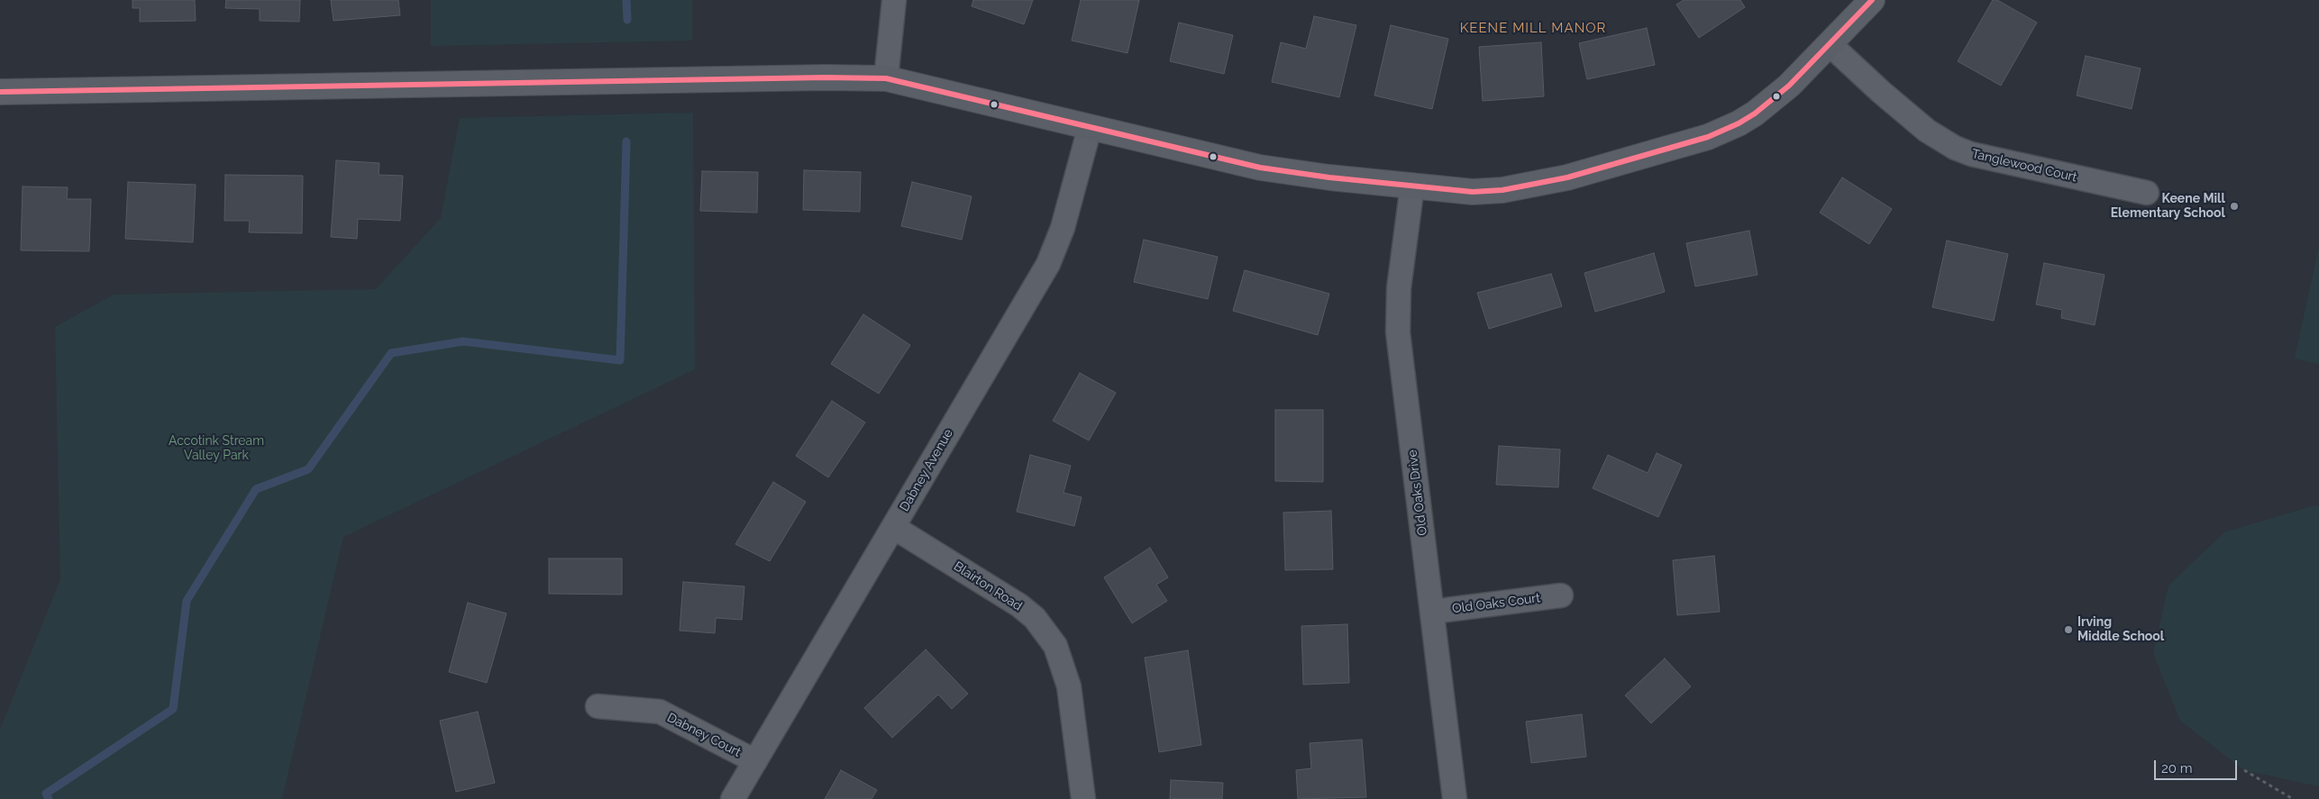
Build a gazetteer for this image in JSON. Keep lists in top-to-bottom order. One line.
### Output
{"streets":{"street":["Tanglewood Court","Dabney Avenue","Old Oaks Drive","Blairton Road","Old Oaks Court","Dabney Court"]},"crossings":[["Dabney Avenue","Blairton Road"],["Dabney Avenue","Dabney Court"],["Old Oaks Drive","Old Oaks Court"]],"districts":["KEENE MILL MANOR"],"parks":["Accotink Stream Valley Park"],"places":["Keene Mill Elementary School","Irving Middle School"],"scale_bar":"20 m"}
